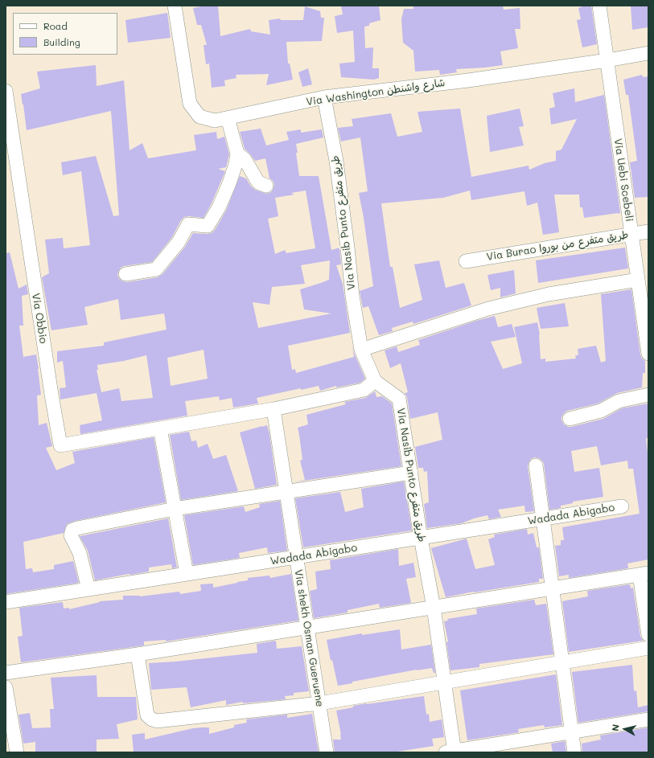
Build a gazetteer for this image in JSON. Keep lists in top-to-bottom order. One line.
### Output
{"streets":{"street":["Via Washington شارع واشنطن","Via Uebi Scebeli","Via Nasib Punto طريق متفرع","Via Burao طريق متفرع من بوروا","Via Obbio","Wadada Abigabo","Via shekh Osman Gueruene"]},"crossings":[["Via Washington شارع واشنطن","Via Uebi Scebeli"],["Via Washington شارع واشنطن","Via Nasib Punto طريق متفرع"],["Via Uebi Scebeli","Via Burao طريق متفرع من بوروا"],["Via Nasib Punto طريق متفرع","Wadada Abigabo"],["Wadada Abigabo","Via shekh Osman Gueruene"]],"legend":["Road","Building"],"north":"left"}
